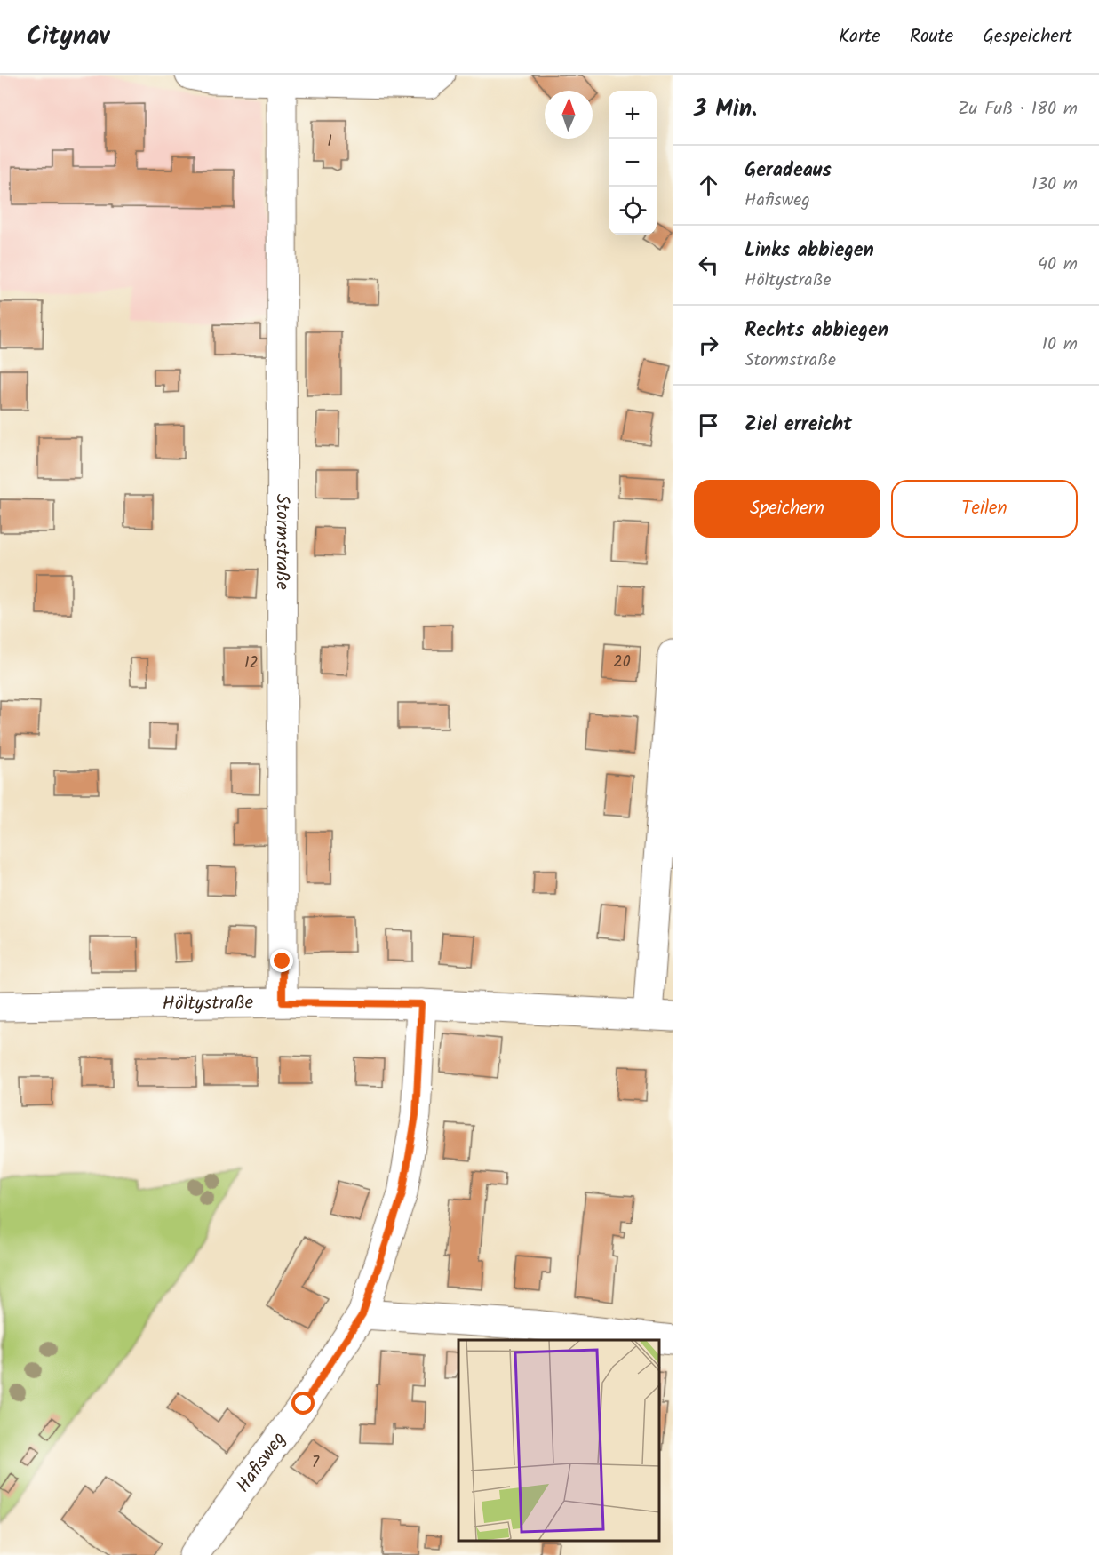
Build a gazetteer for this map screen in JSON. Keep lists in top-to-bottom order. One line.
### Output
{"streets":{"street":["Stormstraße","Höltystraße","Hafisweg"]},"crossings":[["Stormstraße","Höltystraße"],["Höltystraße","Hafisweg"]],"house_numbers":["1","20","12","7"],"north":"top","page":{"header":"Citynav","nav":["Karte","Route","Gespeichert"],"heading":["3 Min.","Zu Fuß · 180 m"],"map_buttons":["+","−"],"list":[["Geradeaus","Hafisweg","130 m"],["Links abbiegen","Höltystraße","40 m"],["Rechts abbiegen","Stormstraße","10 m"],"Ziel erreicht"],"buttons":["Speichern","Teilen"]}}
